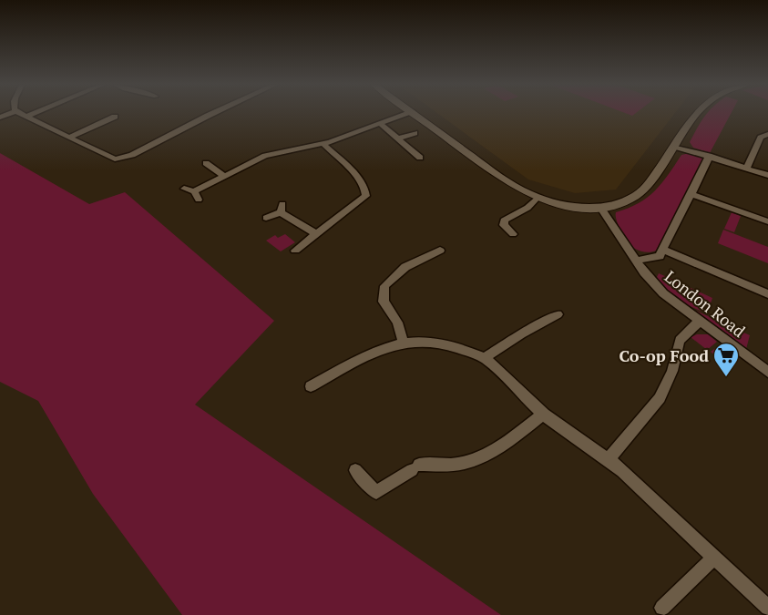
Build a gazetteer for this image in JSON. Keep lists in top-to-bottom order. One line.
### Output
{"streets":{"street":["London Road"]},"places":{"supermarket":["Co-op Food"]}}
